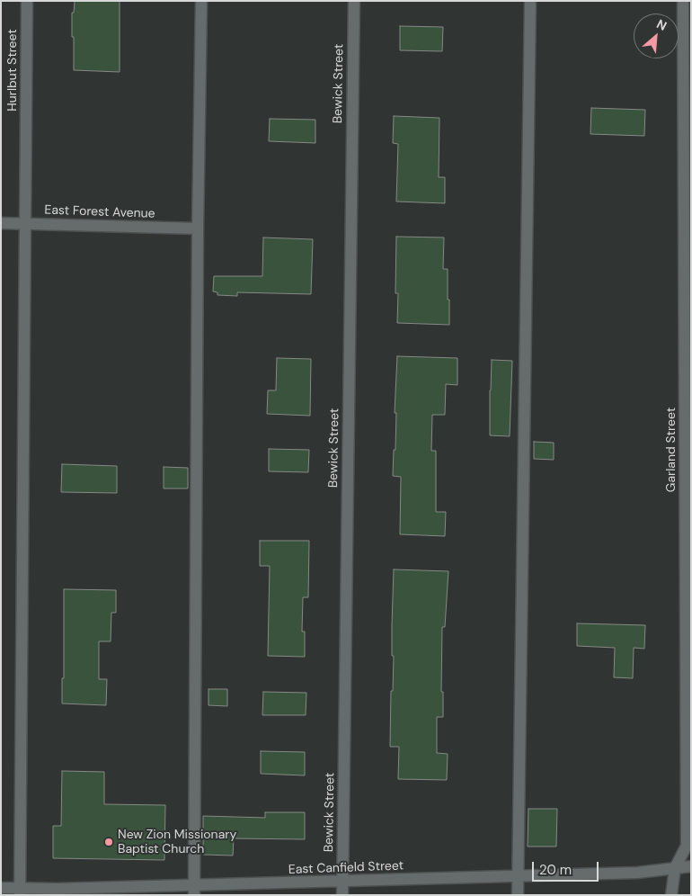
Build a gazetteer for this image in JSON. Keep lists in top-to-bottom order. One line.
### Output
{"streets":{"street":["Hurlbut Street","Bewick Street","East Forest Avenue","Garland Street","East Canfield Street"]},"crossings":[["Hurlbut Street","East Forest Avenue"],["Hurlbut Street","East Canfield Street"],["Bewick Street","East Canfield Street"],["Garland Street","East Canfield Street"]],"places":["New Zion Missionary Baptist Church"],"scale_bar":"20 m","north":"top right"}
